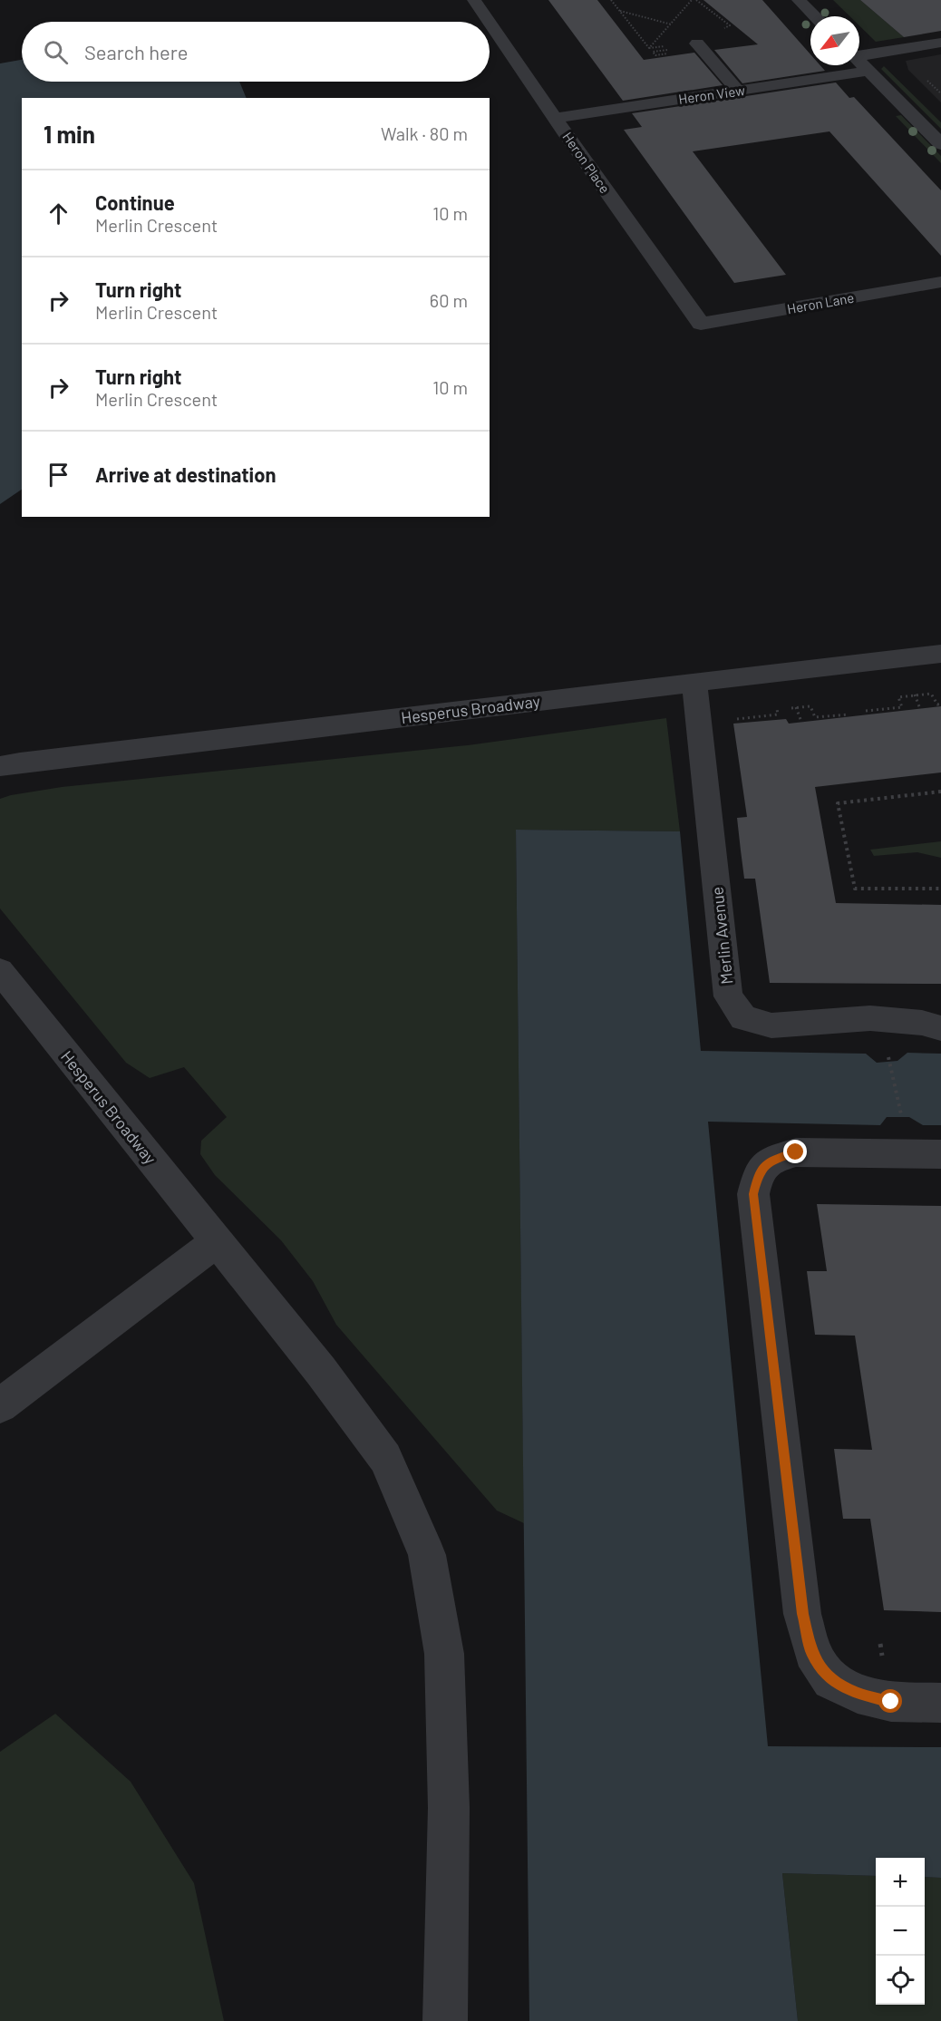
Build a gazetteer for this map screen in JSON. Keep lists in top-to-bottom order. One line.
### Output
{"streets":{"street":["Heron View","Heron Place","Heron Lane","Hesperus Broadway","Merlin Avenue"]},"crossings":[["Heron View","Heron Place"],["Heron Place","Heron Lane"],["Hesperus Broadway","Merlin Avenue"]],"north":"bottom left","page":{"search":"Search here","heading":["1 min","Walk · 80 m"],"list":[["Continue","Merlin Crescent","10 m"],["Turn right","Merlin Crescent","60 m"],["Turn right","Merlin Crescent","10 m"],"Arrive at destination"],"map_buttons":["+","−"]}}
